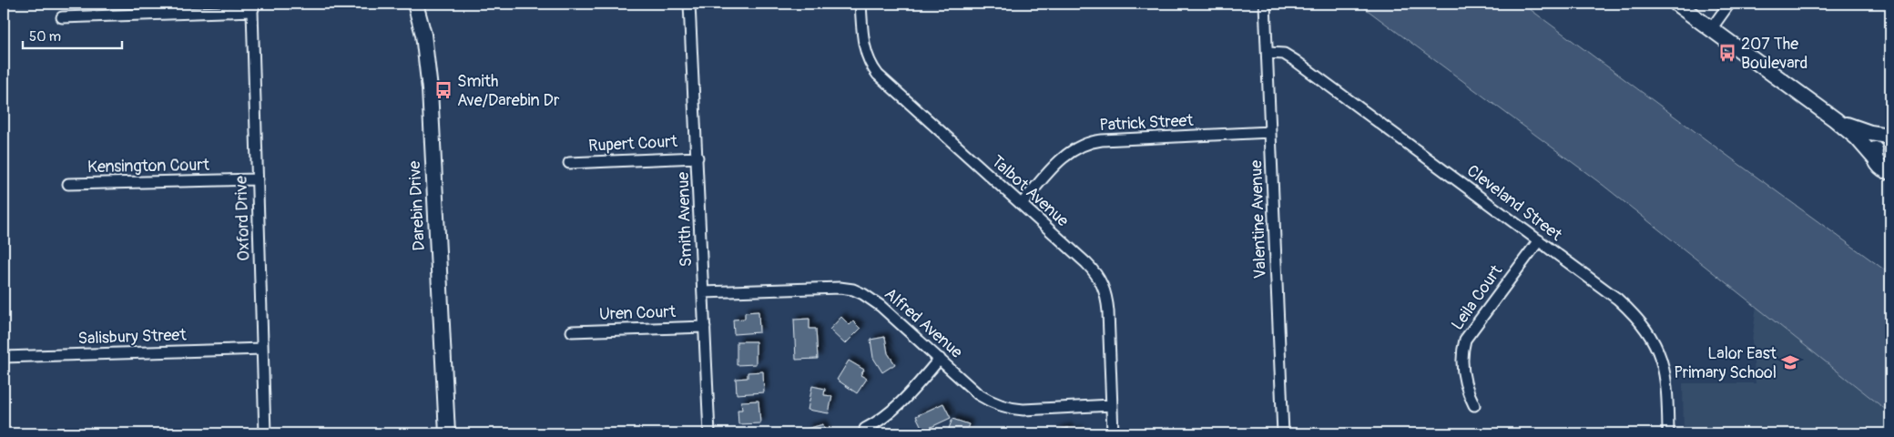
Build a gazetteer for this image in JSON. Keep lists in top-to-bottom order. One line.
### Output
{"streets":{"street":["Patrick Street","Rupert Court","Kensington Court","Talbot Avenue","Cleveland Street","Darebin Drive","Oxford Drive","Smith Avenue","Valentine Avenue","Leila Court","Uren Court","Alfred Avenue","Salisbury Street"]},"crossings":[["Patrick Street","Talbot Avenue"],["Patrick Street","Valentine Avenue"],["Rupert Court","Smith Avenue"],["Kensington Court","Oxford Drive"],["Talbot Avenue","Alfred Avenue"],["Cleveland Street","Valentine Avenue"],["Cleveland Street","Leila Court"],["Oxford Drive","Salisbury Street"],["Smith Avenue","Uren Court"],["Smith Avenue","Alfred Avenue"]],"places":{"bus stop":["207 The Boulevard","Smith Ave/Darebin Dr"],"school or university":["Lalor East Primary School"]},"scale_bar":"50 m"}
